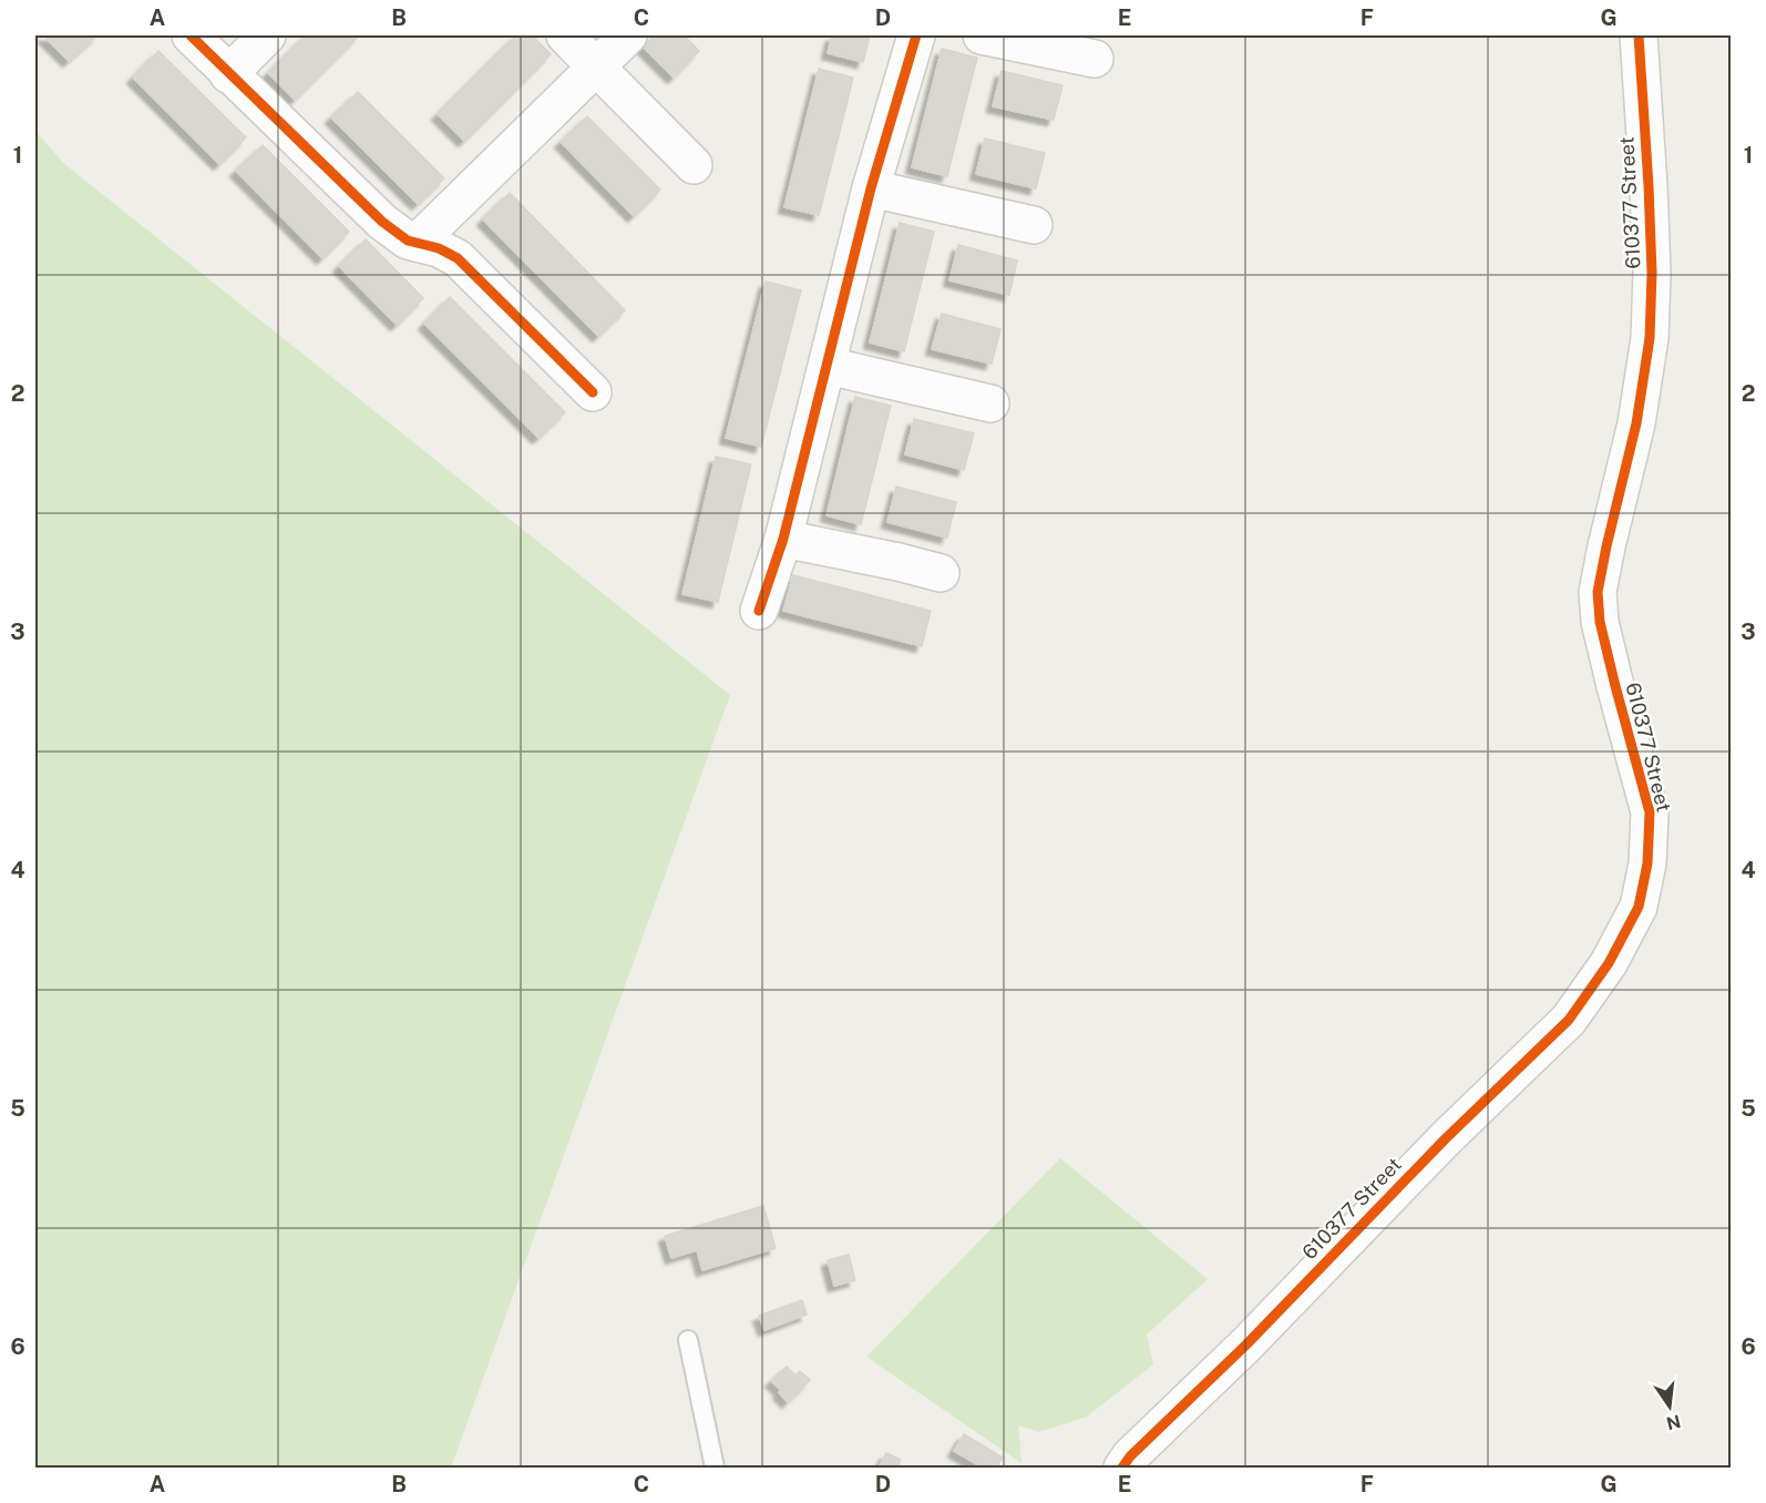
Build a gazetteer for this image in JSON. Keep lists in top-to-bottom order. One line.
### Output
{"streets":{"street":["610377 Street"]},"north":"bottom","grid":{"columns":["A","B","C","D","E","F","G"],"rows":["1","2","3","4","5","6"]}}
